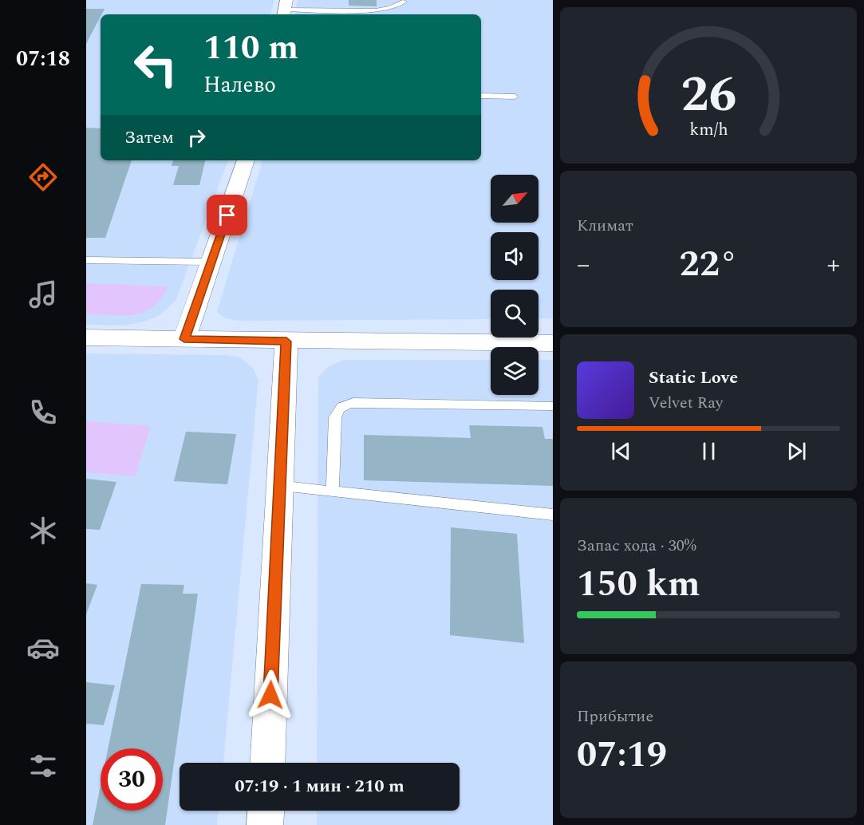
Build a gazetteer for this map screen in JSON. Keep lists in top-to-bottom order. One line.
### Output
{"north":"top right","page":{"tabs":"07:18","turn":["110 m","Налево"],"then":"Затем","tile":["Климат",["Запас хода · 30%","150 km"],["Прибытие","07:19"]],"heat":["−","22°","+"],"song":["Static Love","Velvet Ray"],"limit":"30","trip":"07:19 · 1 мин · 210 m","gauge":["26","km/h"]}}
